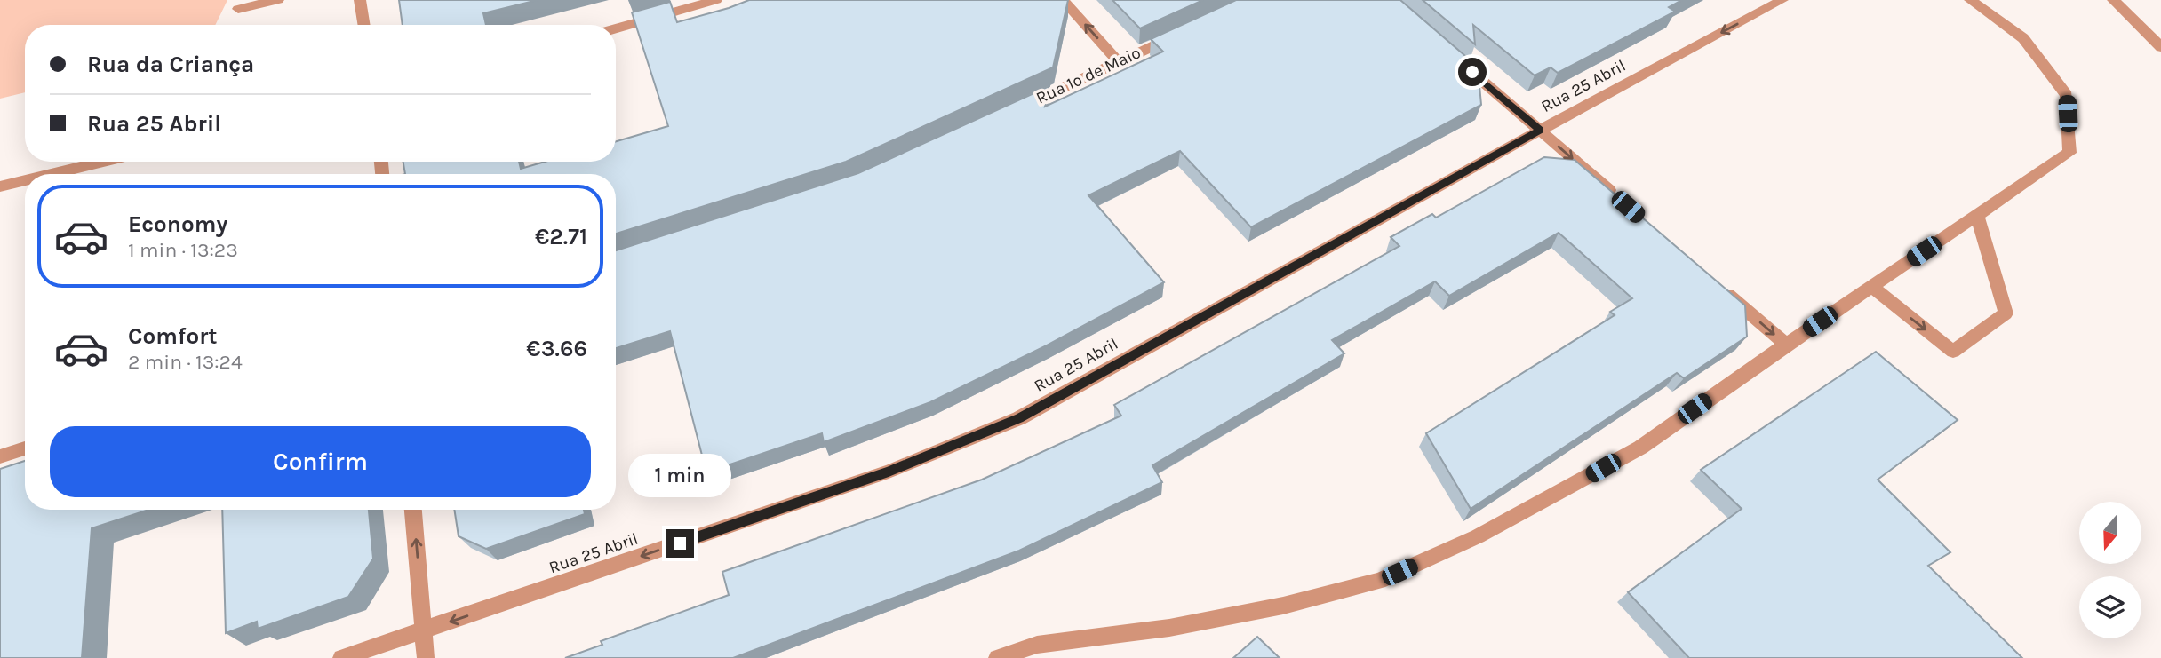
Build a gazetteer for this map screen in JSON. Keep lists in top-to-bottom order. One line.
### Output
{"streets":{"street":["Rua 1º de Maio","Rua 25 Abril"]},"one_way":["Rua 25 Abril"],"north":"bottom","page":{"banner":["Rua da Criança","Rua 25 Abril"],"list":[{"name":"Economy","note":"1 min · 13:23","value":"€2.71"},{"name":"Comfort","note":"2 min · 13:24","value":"€3.66"}],"buttons":"Confirm","bubble":"1 min"}}
